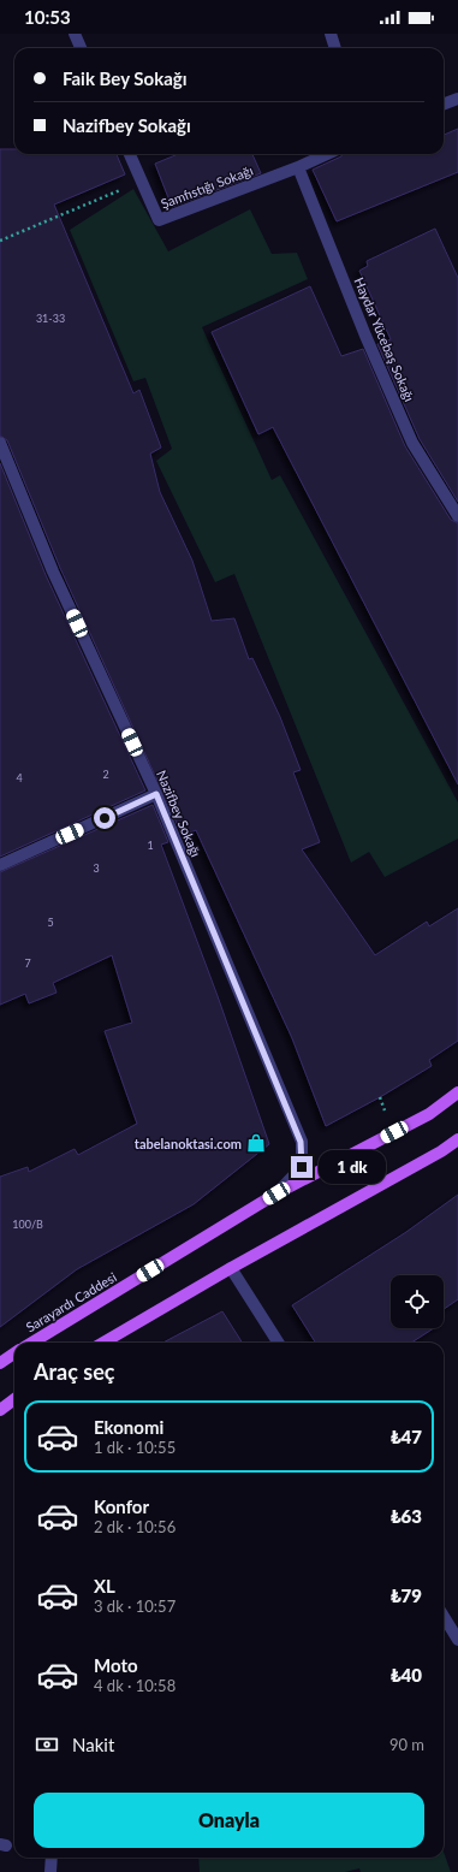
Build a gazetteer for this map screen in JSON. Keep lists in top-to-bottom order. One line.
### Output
{"streets":{"main road":["Sarayardı Caddesi"],"street":["Şamfıstığı Sokağı","Haydar Yücebaş Sokağı","Nazifbey Sokağı"]},"crossings":[["Şamfıstığı Sokağı","Haydar Yücebaş Sokağı"],["Nazifbey Sokağı","Sarayardı Caddesi"]],"places":{"shop":["tabelanoktasi.com"]},"house_numbers":["31-33","2","4","1","3","5","7","100/B"],"page":{"status":"10:53","banner":["Faik Bey Sokağı","Nazifbey Sokağı"],"bubble":"1 dk","heading":"Araç seç","list":[{"name":"Ekonomi","note":"1 dk · 10:55","value":"₺47"},{"name":"Konfor","note":"2 dk · 10:56","value":"₺63"},{"name":"XL","note":"3 dk · 10:57","value":"₺79"},{"name":"Moto","note":"4 dk · 10:58","value":"₺40"}],"pay":["Nakit","90 m"],"buttons":"Onayla"}}
